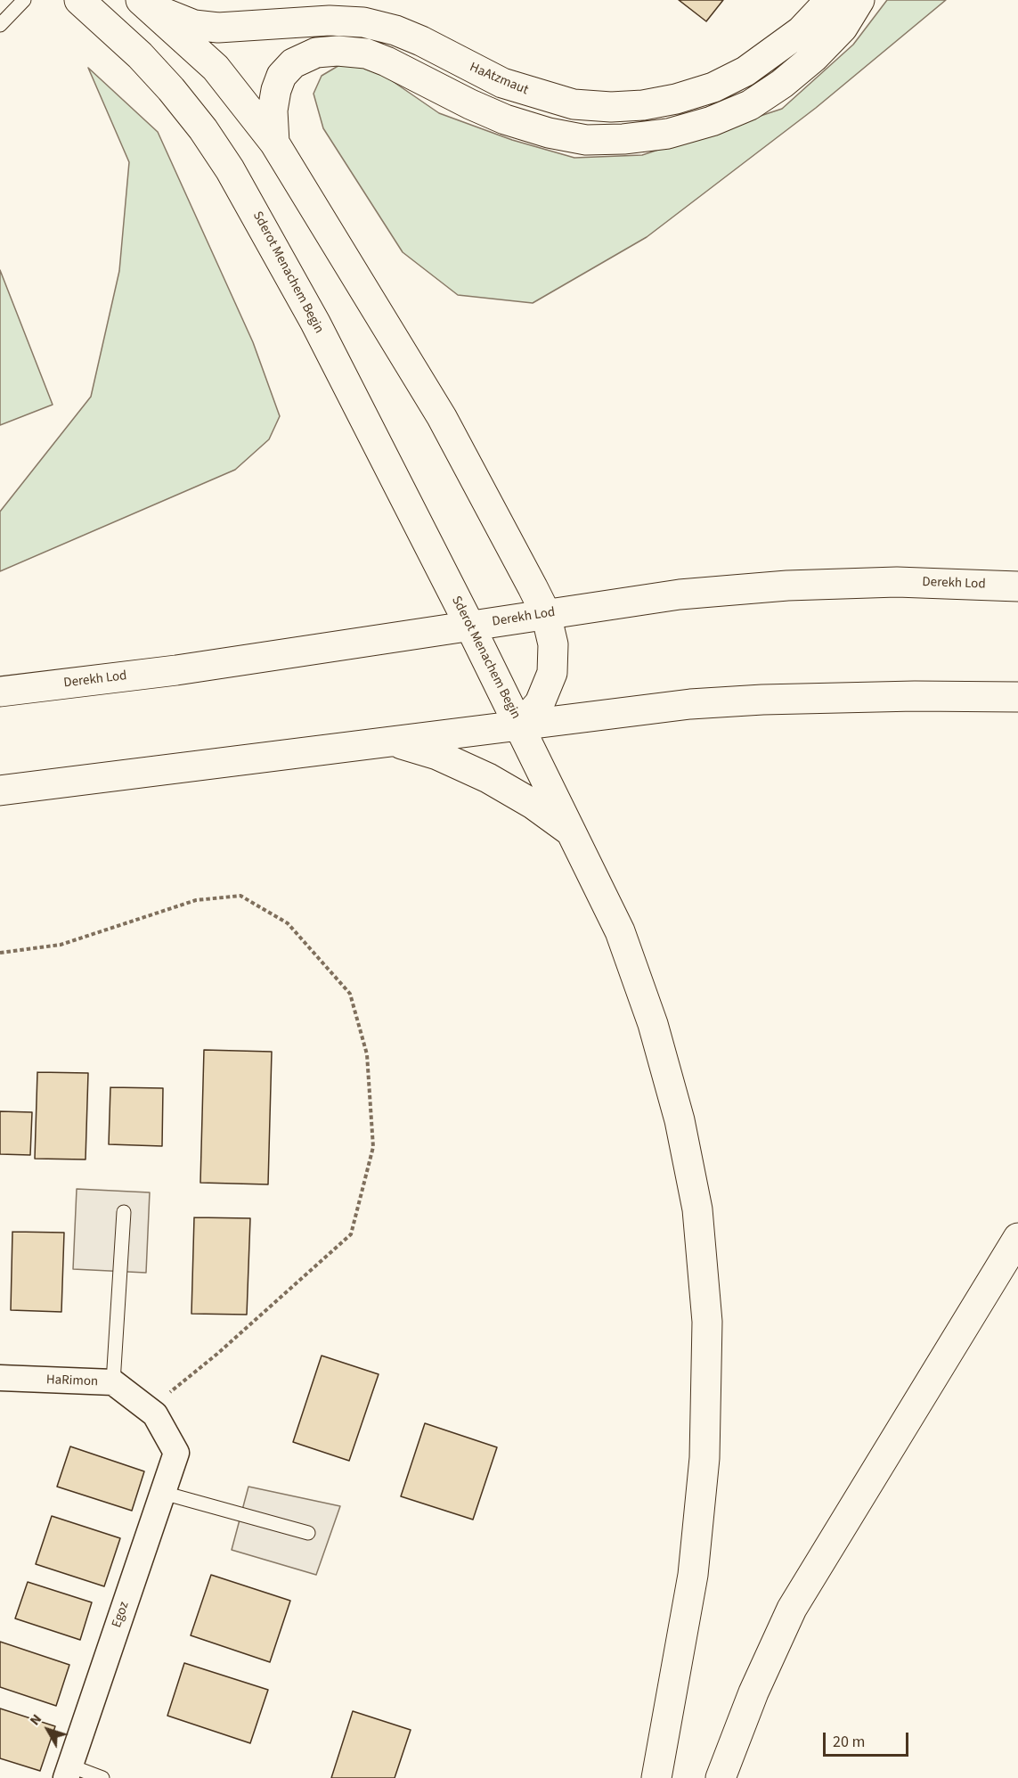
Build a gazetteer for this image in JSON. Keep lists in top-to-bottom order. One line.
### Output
{"streets":{"main road":["HaAtzmaut","Sderot Menachem Begin","Derekh Lod"],"street":["HaRimon","Egoz"]},"crossings":[["HaAtzmaut","Sderot Menachem Begin"],["Sderot Menachem Begin","Derekh Lod"],["HaRimon","Egoz"]],"scale_bar":"20 m","north":"top left"}
